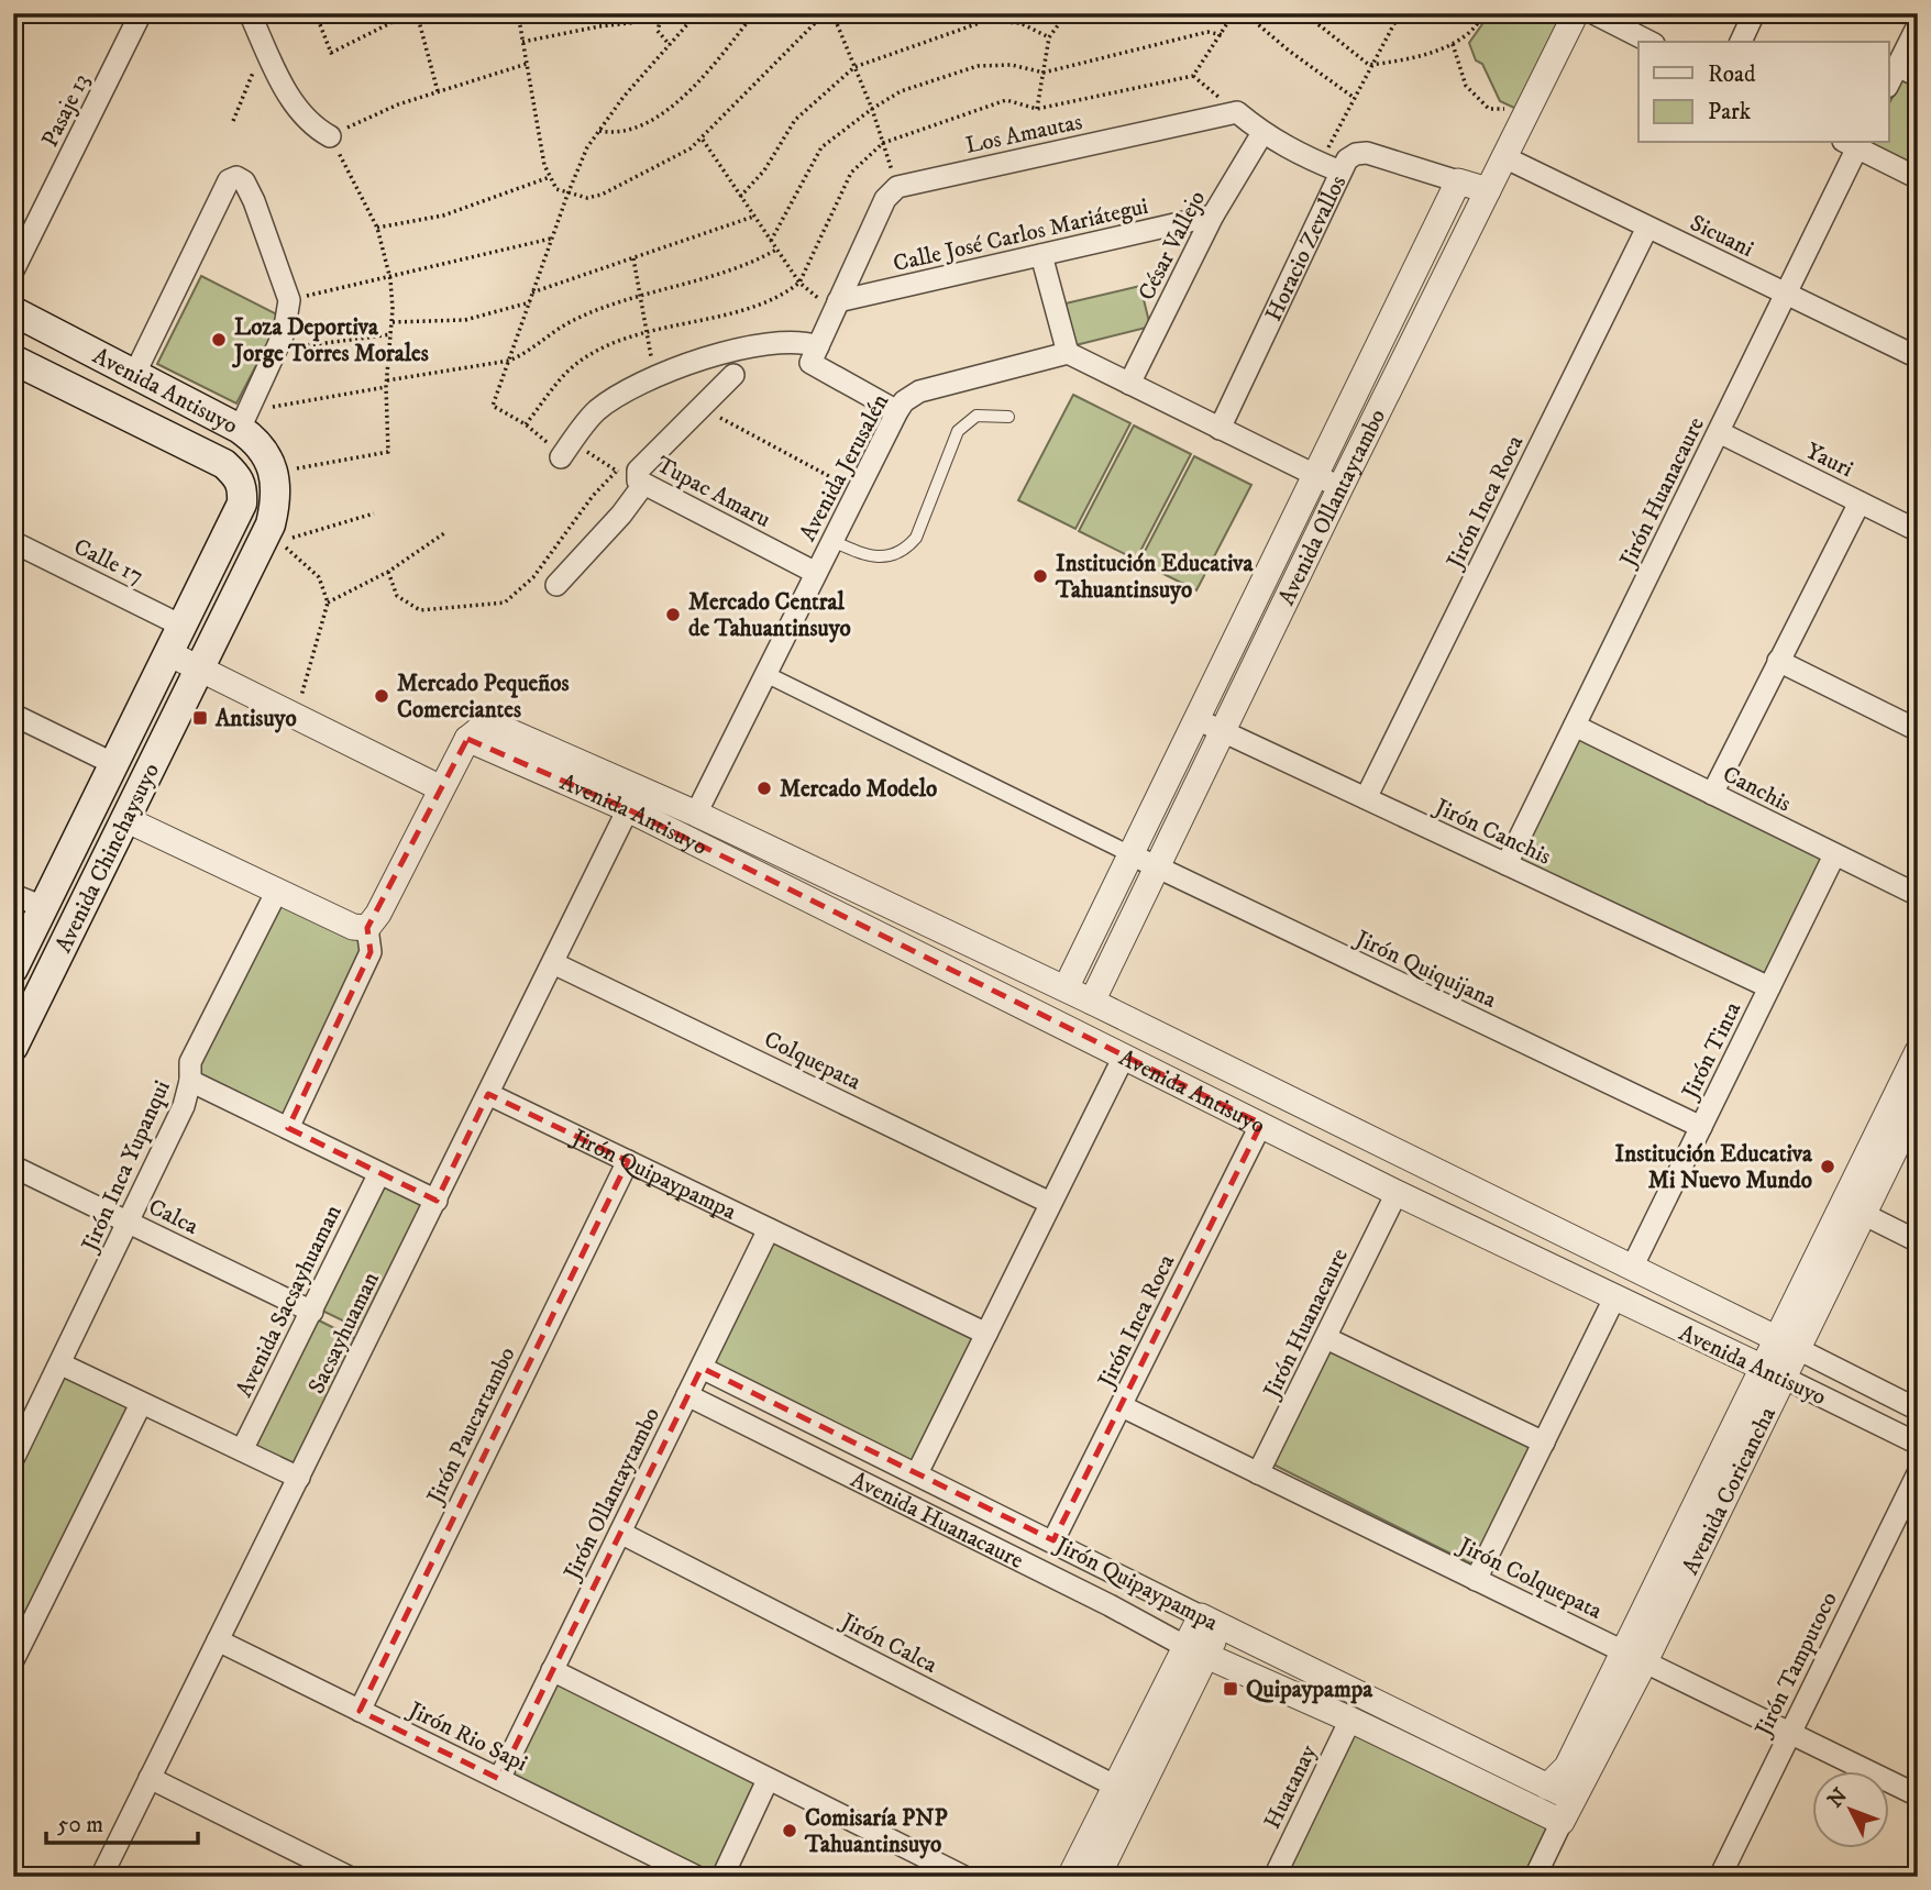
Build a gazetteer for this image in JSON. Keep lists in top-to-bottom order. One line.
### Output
{"streets":{"main road":["Avenida Antisuyo","Avenida Chinchaysuyo"],"street":["Pasaje 13","Los Amautas","Calle José Carlos Mariátegui","Sicuani","César Vallejo","Horacio Zevallos","Yauri","Avenida Jerusalén","Tupac Amaru","Jirón Huanacaure","Jirón Inca Roca","Avenida Ollantaytambo","Calle 17","Canchis","Jirón Canchis","Jirón Quiquijana","Jirón Tinta","Colquepata","Jirón Inca Yupanqui","Jirón Quipaypampa","Calca","Avenida Sacsayhuaman","Sacsayhuaman","Jirón Paucartambo","Avenida Coricancha","Jirón Ollantaytambo","Avenida Huanacaure","Jirón Colquepata","Jirón Calca","Jirón Tamputoco","Jirón Rio Sapi","Huatanay"]},"crossings":[["Los Amautas","César Vallejo"],["Los Amautas","Horacio Zevallos"],["Calle José Carlos Mariátegui","César Vallejo"],["Sicuani","Jirón Huanacaure"],["Sicuani","Jirón Inca Roca"],["Sicuani","Avenida Ollantaytambo"],["Horacio Zevallos","Avenida Ollantaytambo"],["Avenida Antisuyo","Avenida Jerusalén"],["Avenida Antisuyo","Jirón Huanacaure"],["Avenida Antisuyo","Jirón Inca Roca"],["Avenida Antisuyo","Avenida Ollantaytambo"],["Avenida Antisuyo","Calle 17"],["Avenida Antisuyo","Avenida Chinchaysuyo"],["Avenida Antisuyo","Jirón Tinta"],["Avenida Antisuyo","Sacsayhuaman"],["Avenida Antisuyo","Avenida Coricancha"],["Yauri","Jirón Huanacaure"],["Avenida Jerusalén","Tupac Amaru"],["Jirón Huanacaure","Canchis"],["Jirón Huanacaure","Jirón Canchis"],["Jirón Huanacaure","Jirón Colquepata"],["Jirón Inca Roca","Jirón Canchis"],["Jirón Inca Roca","Jirón Quipaypampa"],["Jirón Inca Roca","Jirón Colquepata"],["Avenida Ollantaytambo","Jirón Canchis"],["Avenida Ollantaytambo","Jirón Quiquijana"],["Canchis","Jirón Tinta"],["Jirón Canchis","Jirón Tinta"],["Jirón Quiquijana","Jirón Tinta"],["Colquepata","Sacsayhuaman"],["Jirón Inca Yupanqui","Calca"],["Jirón Quipaypampa","Sacsayhuaman"],["Jirón Quipaypampa","Jirón Paucartambo"],["Jirón Quipaypampa","Avenida Coricancha"],["Jirón Quipaypampa","Jirón Ollantaytambo"],["Jirón Quipaypampa","Avenida Huanacaure"],["Jirón Quipaypampa","Huatanay"],["Calca","Avenida Sacsayhuaman"],["Sacsayhuaman","Jirón Rio Sapi"],["Jirón Paucartambo","Jirón Rio Sapi"],["Avenida Coricancha","Jirón Colquepata"],["Jirón Ollantaytambo","Avenida Huanacaure"],["Jirón Ollantaytambo","Jirón Calca"],["Jirón Ollantaytambo","Jirón Rio Sapi"],["Jirón Colquepata","Jirón Tamputoco"]],"places":{"other":["Loza Deportiva Jorge Torres Morales","Institución Educativa Tahuantinsuyo","Mercado Central de Tahuantinsuyo","Mercado Pequeños Comerciantes","Mercado Modelo","Institución Educativa Mi Nuevo Mundo","Comisaría PNP Tahuantinsuyo"],"transit":["Antisuyo","Quipaypampa"]},"legend":["Road","Park"],"scale_bar":"50 m","north":"top left"}
